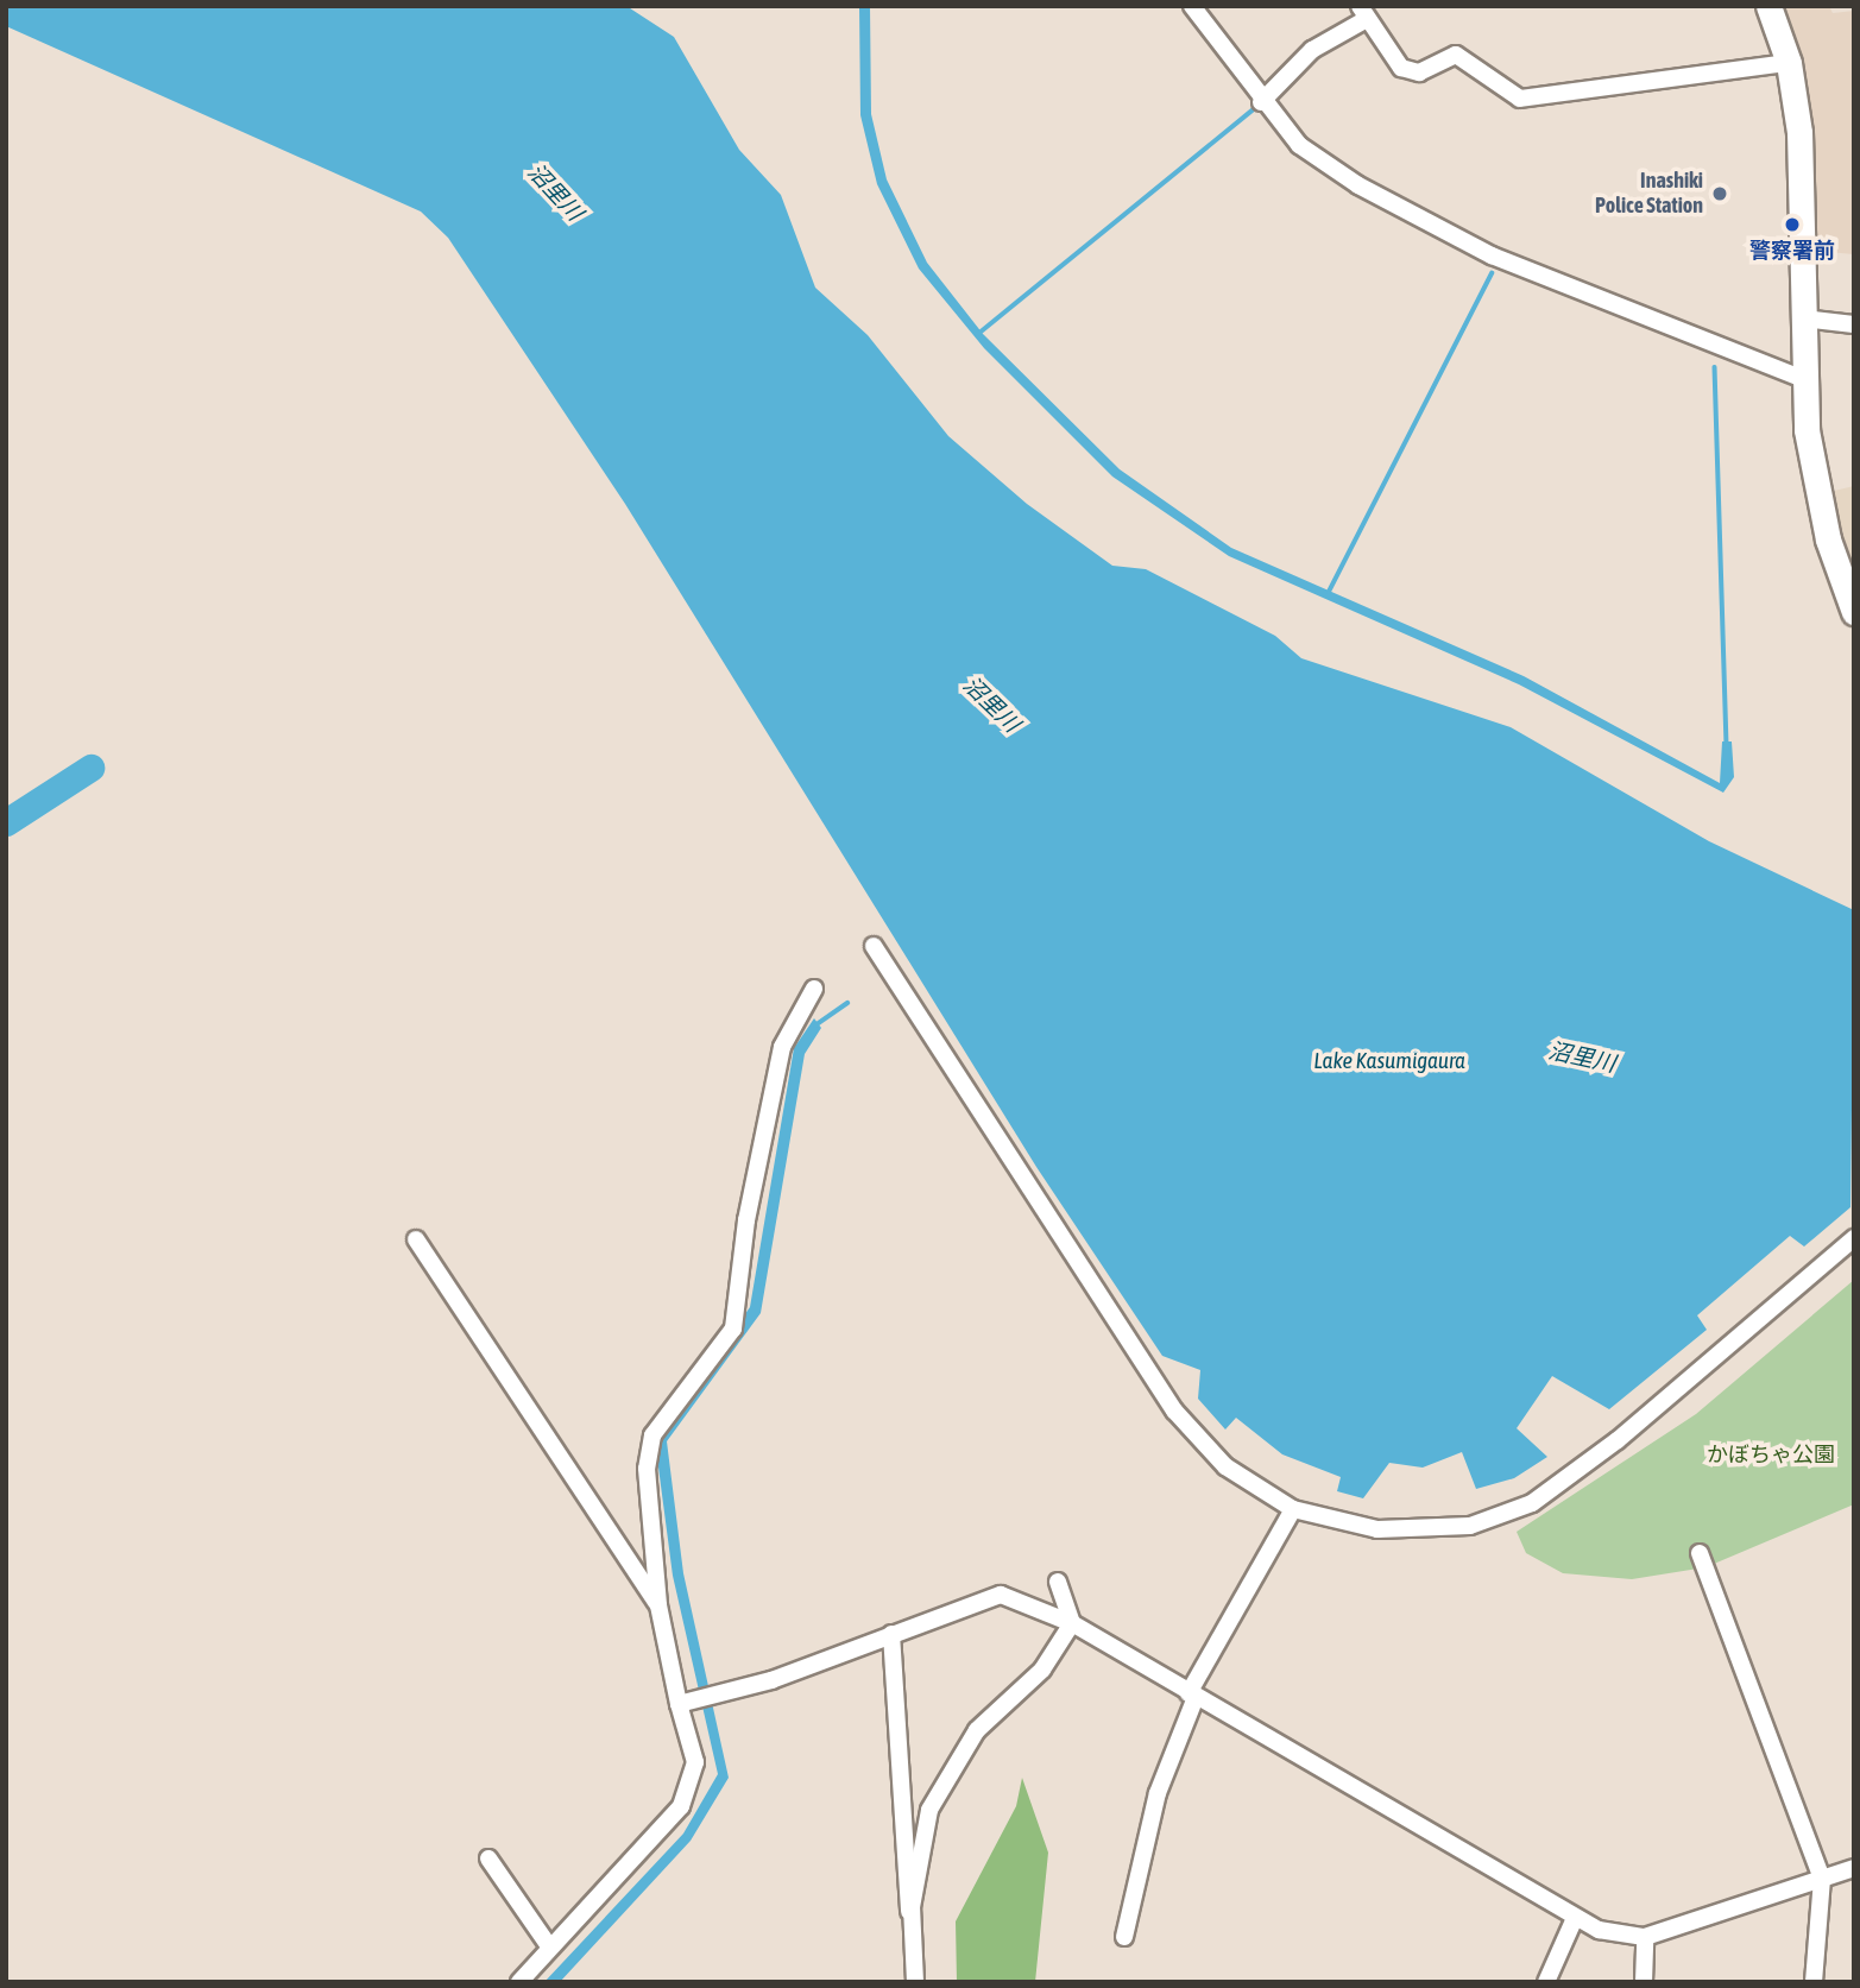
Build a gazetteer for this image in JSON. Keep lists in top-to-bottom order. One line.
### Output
{"water":["沼里川","Lake Kasumigaura"],"parks":["かぼちゃ公園"],"places":["Inashiki Police Station","警察署前"]}
